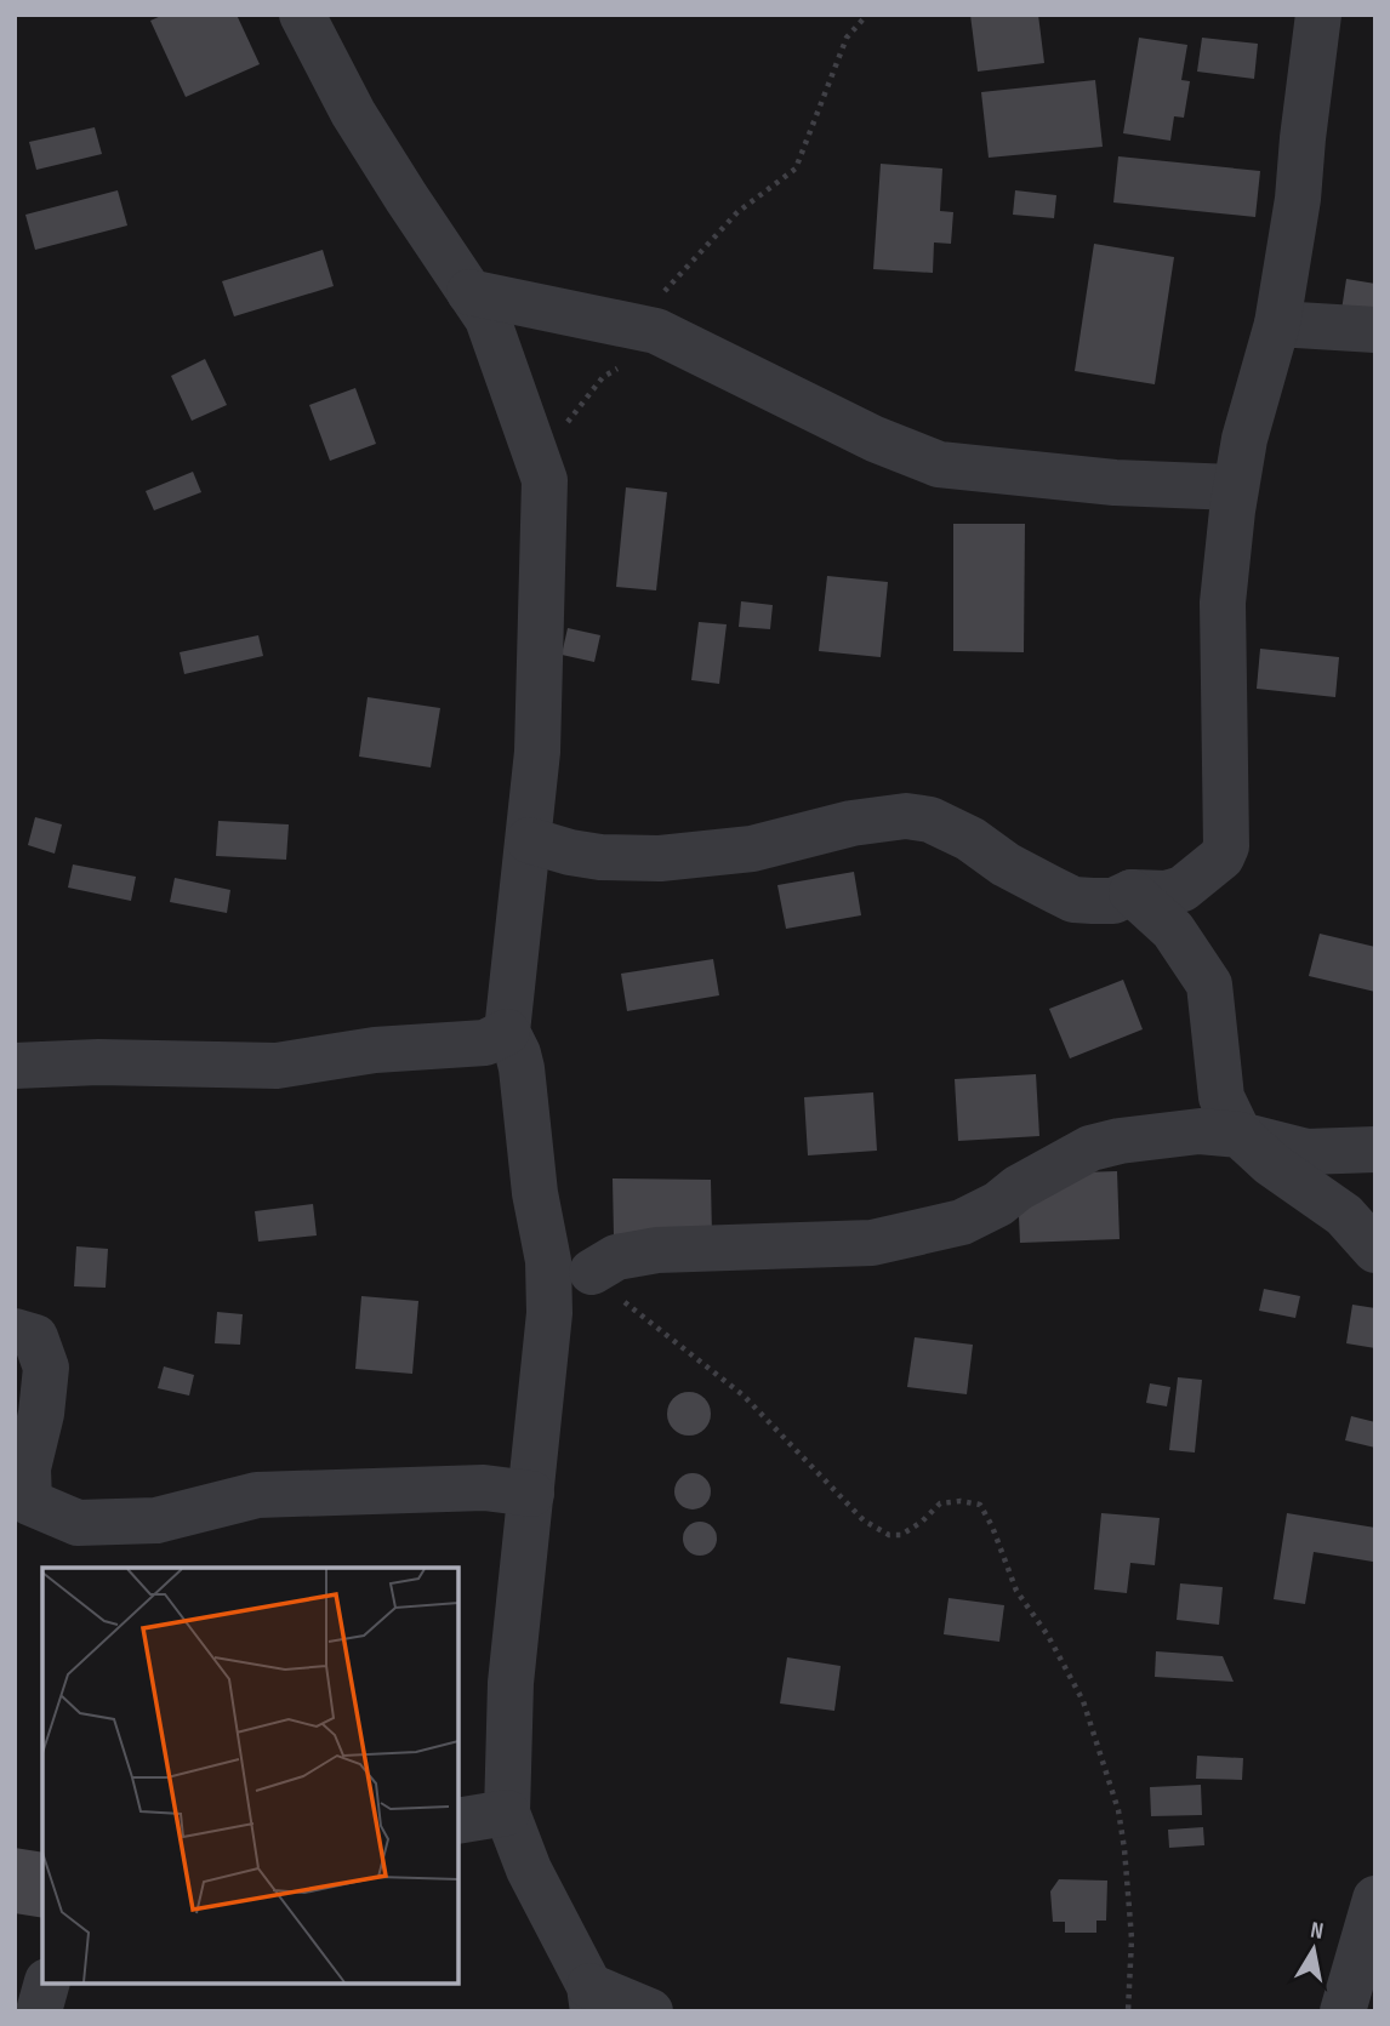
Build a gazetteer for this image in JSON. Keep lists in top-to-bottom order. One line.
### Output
{"north":"top"}
